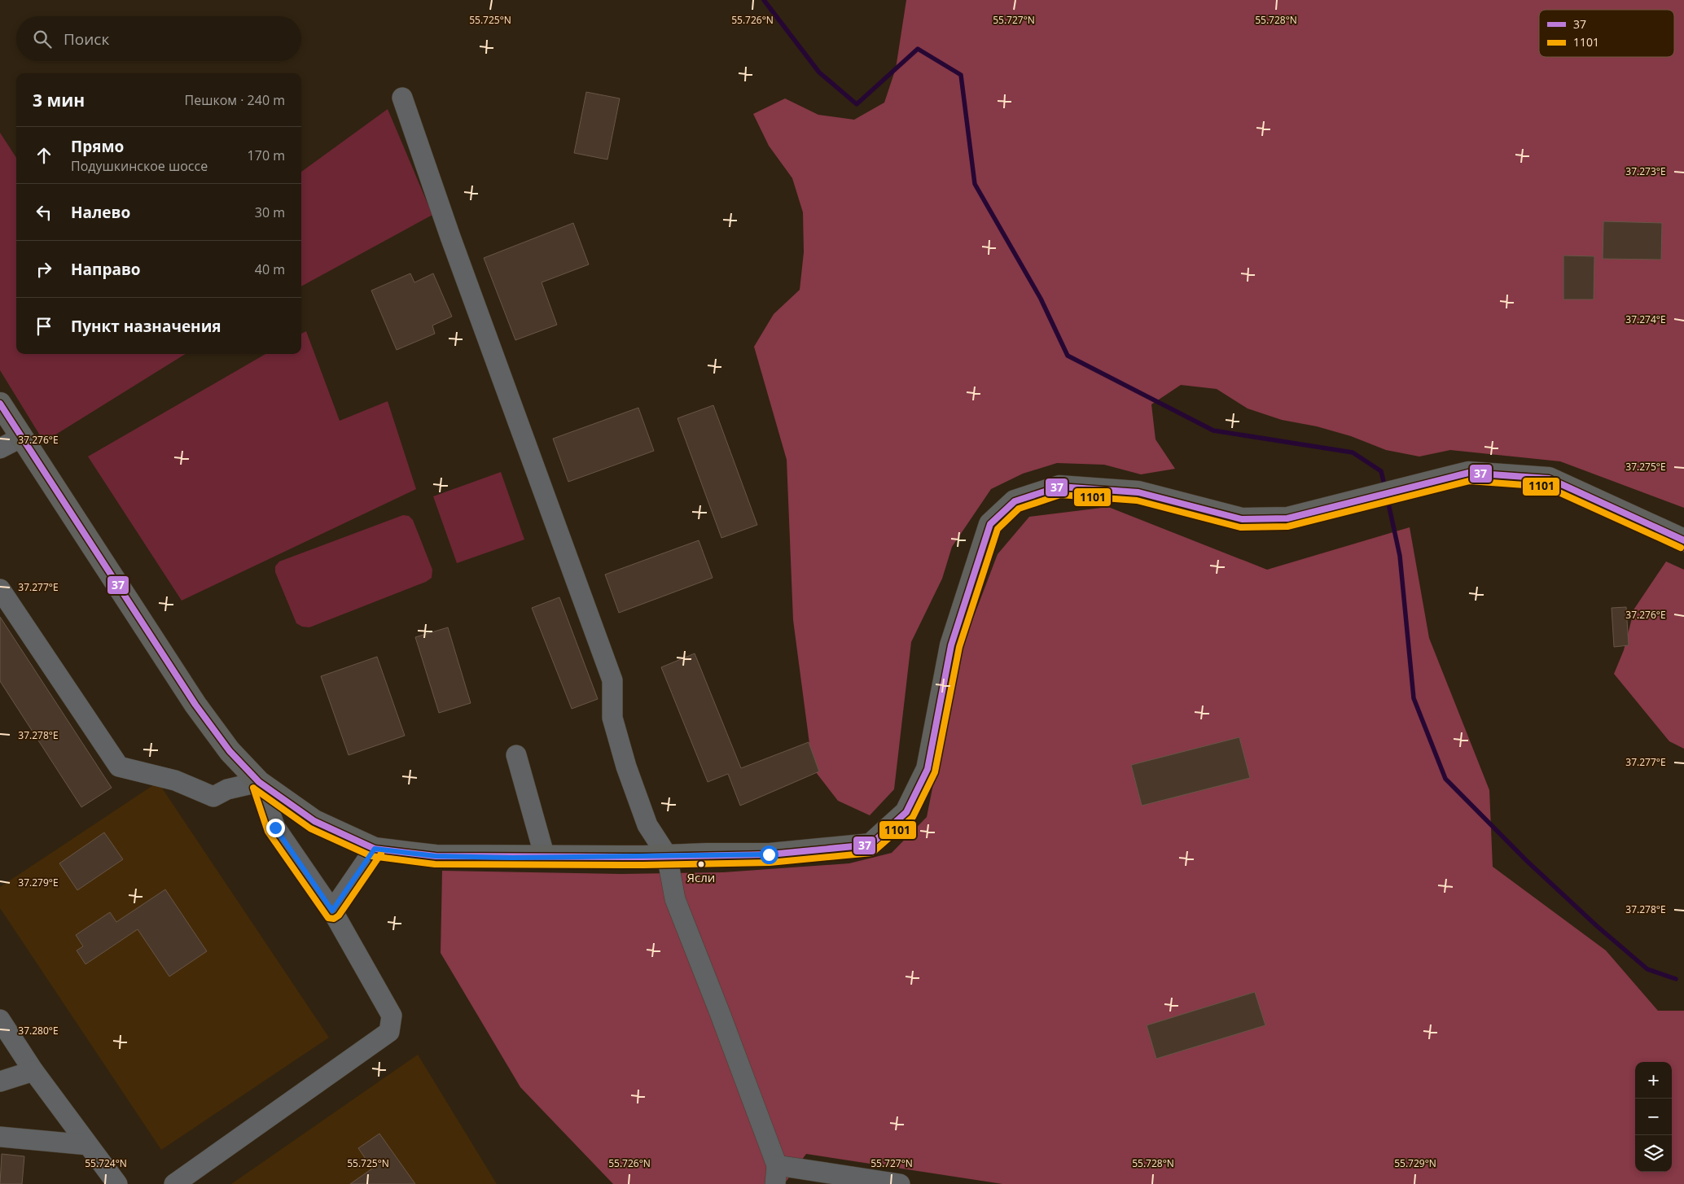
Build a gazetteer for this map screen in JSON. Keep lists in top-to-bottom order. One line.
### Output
{"places":["Ясли"],"lines":["transit line 37","transit line 1101"],"legend":["37","1101"],"page":{"search":"Поиск","heading":["3 мин","Пешком · 240 m"],"list":[["Прямо","Подушкинское шоссе","170 m"],["Налево","30 m"],["Направо","40 m"],"Пункт назначения"],"map_buttons":["+","−"]},"coordinates":["55.725°N","55.726°N","55.727°N","55.728°N","37.273°E","37.274°E","37.276°E","37.275°E","37.277°E","37.278°E","37.279°E","37.280°E","55.724°N","55.729°N"]}
